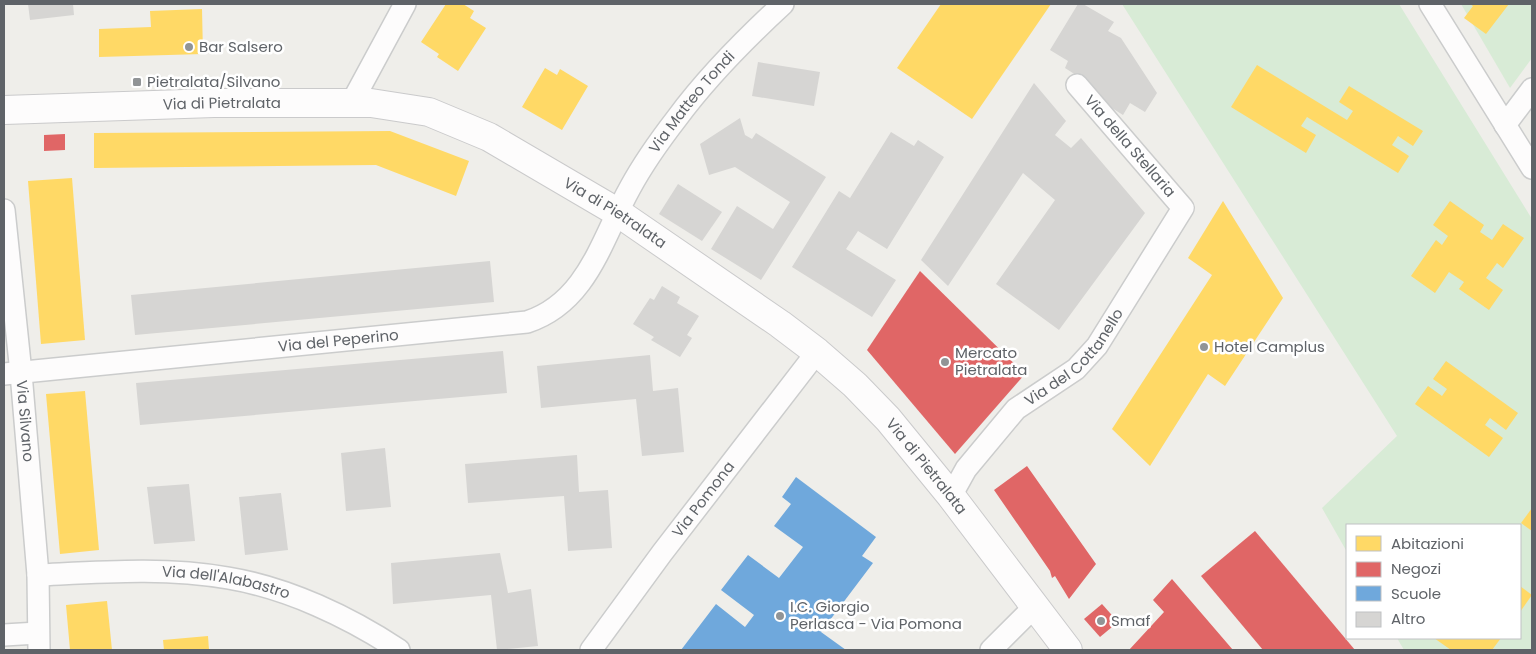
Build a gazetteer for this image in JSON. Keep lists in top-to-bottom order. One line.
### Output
{"streets":{"street":["Via Matteo Tondi","Via di Pietralata","Via della Stellaria","Via del Peperino","Via del Cottanello","Via Silvano","Via Pomona","Via dell'Alabastro"]},"crossings":[["Via Matteo Tondi","Via di Pietralata"],["Via Matteo Tondi","Via del Peperino"],["Via di Pietralata","Via del Peperino"],["Via di Pietralata","Via del Cottanello"],["Via di Pietralata","Via Pomona"],["Via della Stellaria","Via del Cottanello"],["Via del Peperino","Via Silvano"],["Via Silvano","Via dell'Alabastro"]],"places":{"other":["Bar Salsero","Hotel Camplus","Mercato Pietralata","I.C. Giorgio Perlasca - Via Pomona","Smaf"],"transit":["Pietralata/Silvano"]},"legend":["Abitazioni","Negozi","Scuole","Altro"]}
